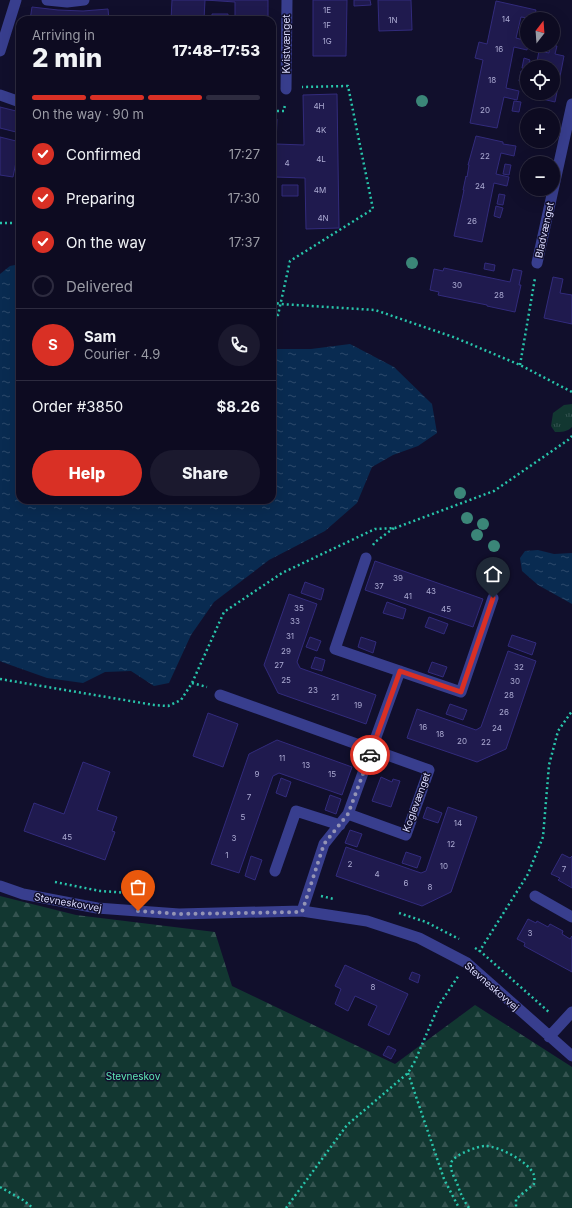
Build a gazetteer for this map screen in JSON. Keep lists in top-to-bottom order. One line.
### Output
{"streets":{"street":["Kvistvænget","Bladvænget","Koglevænget","Stevneskovvej"]},"parks":["Stevneskov"],"house_numbers":["1E","14","1N","1F","1G","16","18","4H","20","4K","22","4L","4","24","4M","4N","26","30","28","39","37","43","41","35","45","33","31","29","27","32","25","30","23","28","21","19","26","16","24","18","20","22","11","13","9","15","7","5","14","45","3","12","1","2","10","7","4","6","8","3","8"],"north":"top","page":{"map_buttons":["+","−"],"heading":["2 min","Arriving in","17:48–17:53"],"panel":["Sam","Courier · 4.9","Order #3850","$8.26"],"bar":"On the way · 90 m","list":[["Confirmed","17:27"],["Preparing","17:30"],["On the way","17:37"],"Delivered"],"round":"S","buttons":["Help","Share"]}}
